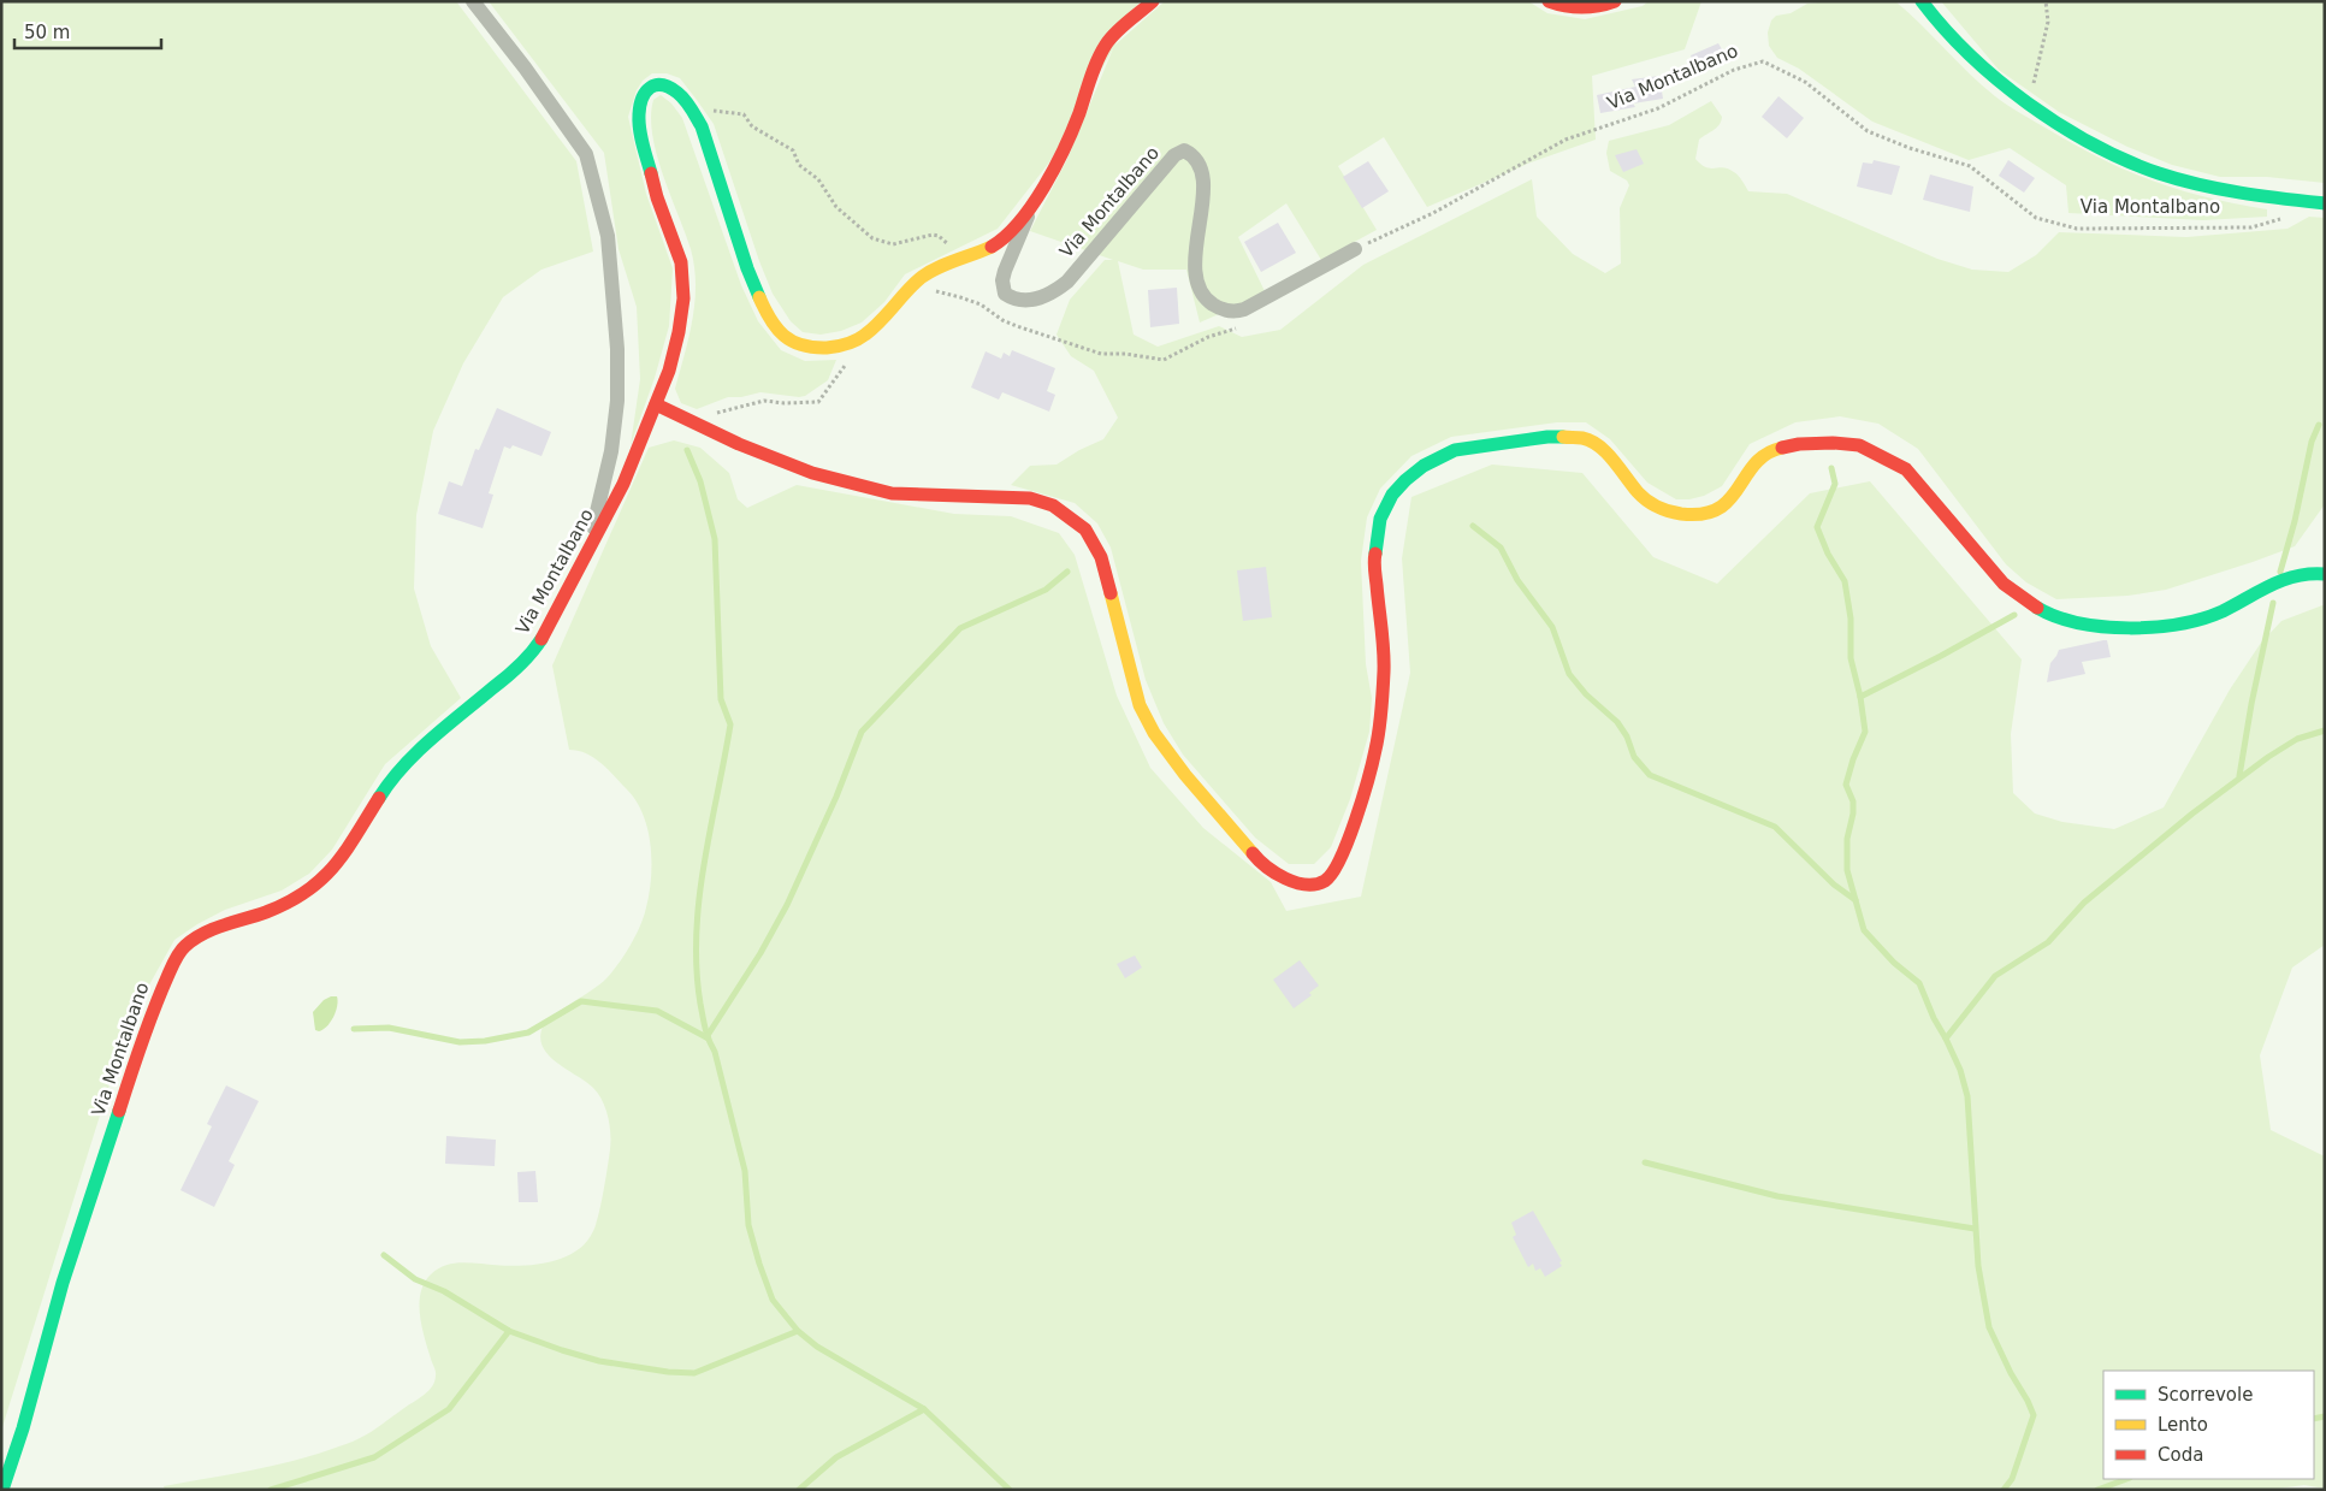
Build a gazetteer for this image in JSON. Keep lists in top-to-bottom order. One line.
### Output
{"streets":{"street":["Via Montalbano"]},"legend":["Scorrevole","Lento","Coda"],"scale_bar":"50 m"}
